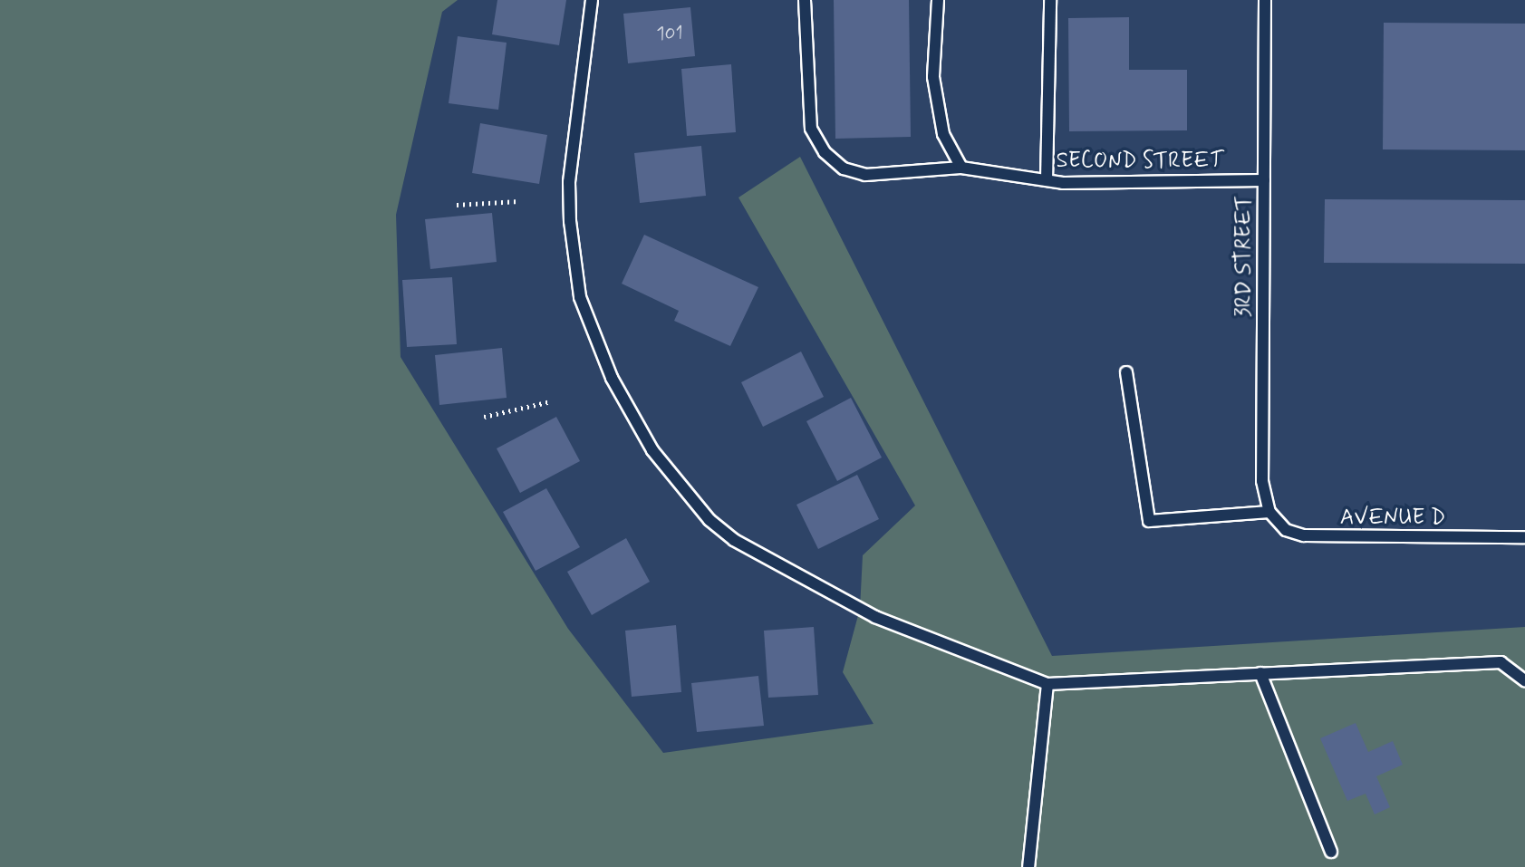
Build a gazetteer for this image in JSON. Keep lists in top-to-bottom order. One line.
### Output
{"streets":{"lane":["SECOND STREET","3RD STREET","AVENUE D"]},"crossings":[["SECOND STREET","3RD STREET"],["3RD STREET","AVENUE D"]],"house_numbers":["101"]}
